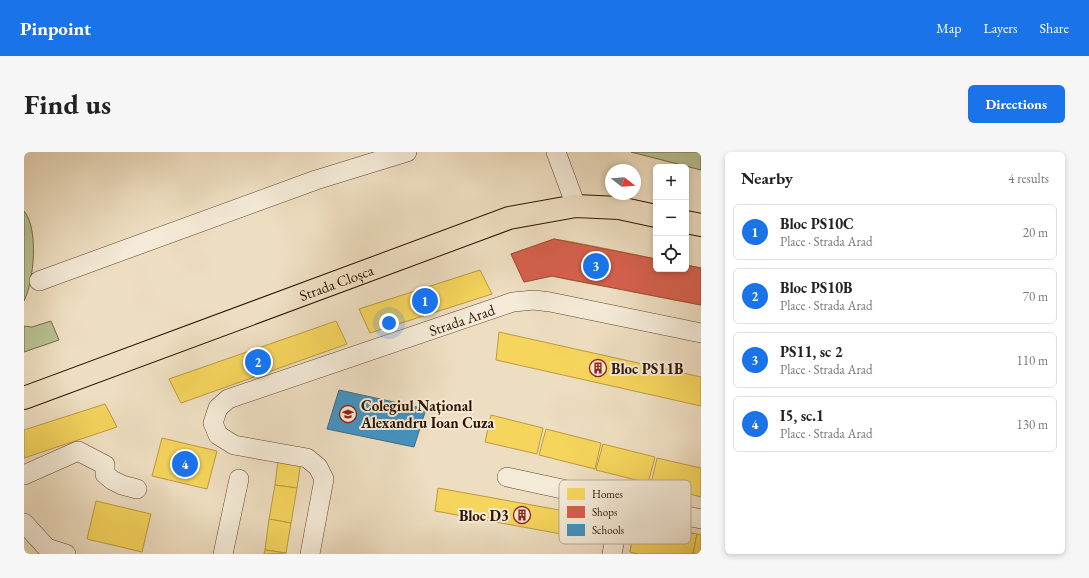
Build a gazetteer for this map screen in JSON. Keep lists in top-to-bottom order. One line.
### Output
{"streets":{"main road":["Strada Cloșca"],"street":["Strada Arad"]},"places":{"building":["Bloc PS11B","Bloc D3"],"school or university":["Colegiul Național Alexandru Ioan Cuza"]},"legend":["Homes","Shops","Schools"],"north":"right","page":{"header":"Pinpoint","nav":["Map","Layers","Share"],"buttons":"Directions","title":"Find us","heading":["Nearby","4 results"],"map_buttons":["+","−"],"list":[{"mark":"1","name":"Bloc PS10C","note":"Place · Strada Arad","value":"20 m"},{"mark":"2","name":"Bloc PS10B","note":"Place · Strada Arad","value":"70 m"},{"mark":"3","name":"PS11, sc 2","note":"Place · Strada Arad","value":"110 m"},{"mark":"4","name":"I5, sc.1","note":"Place · Strada Arad","value":"130 m"}],"pins":["3","1","2","4"]}}
